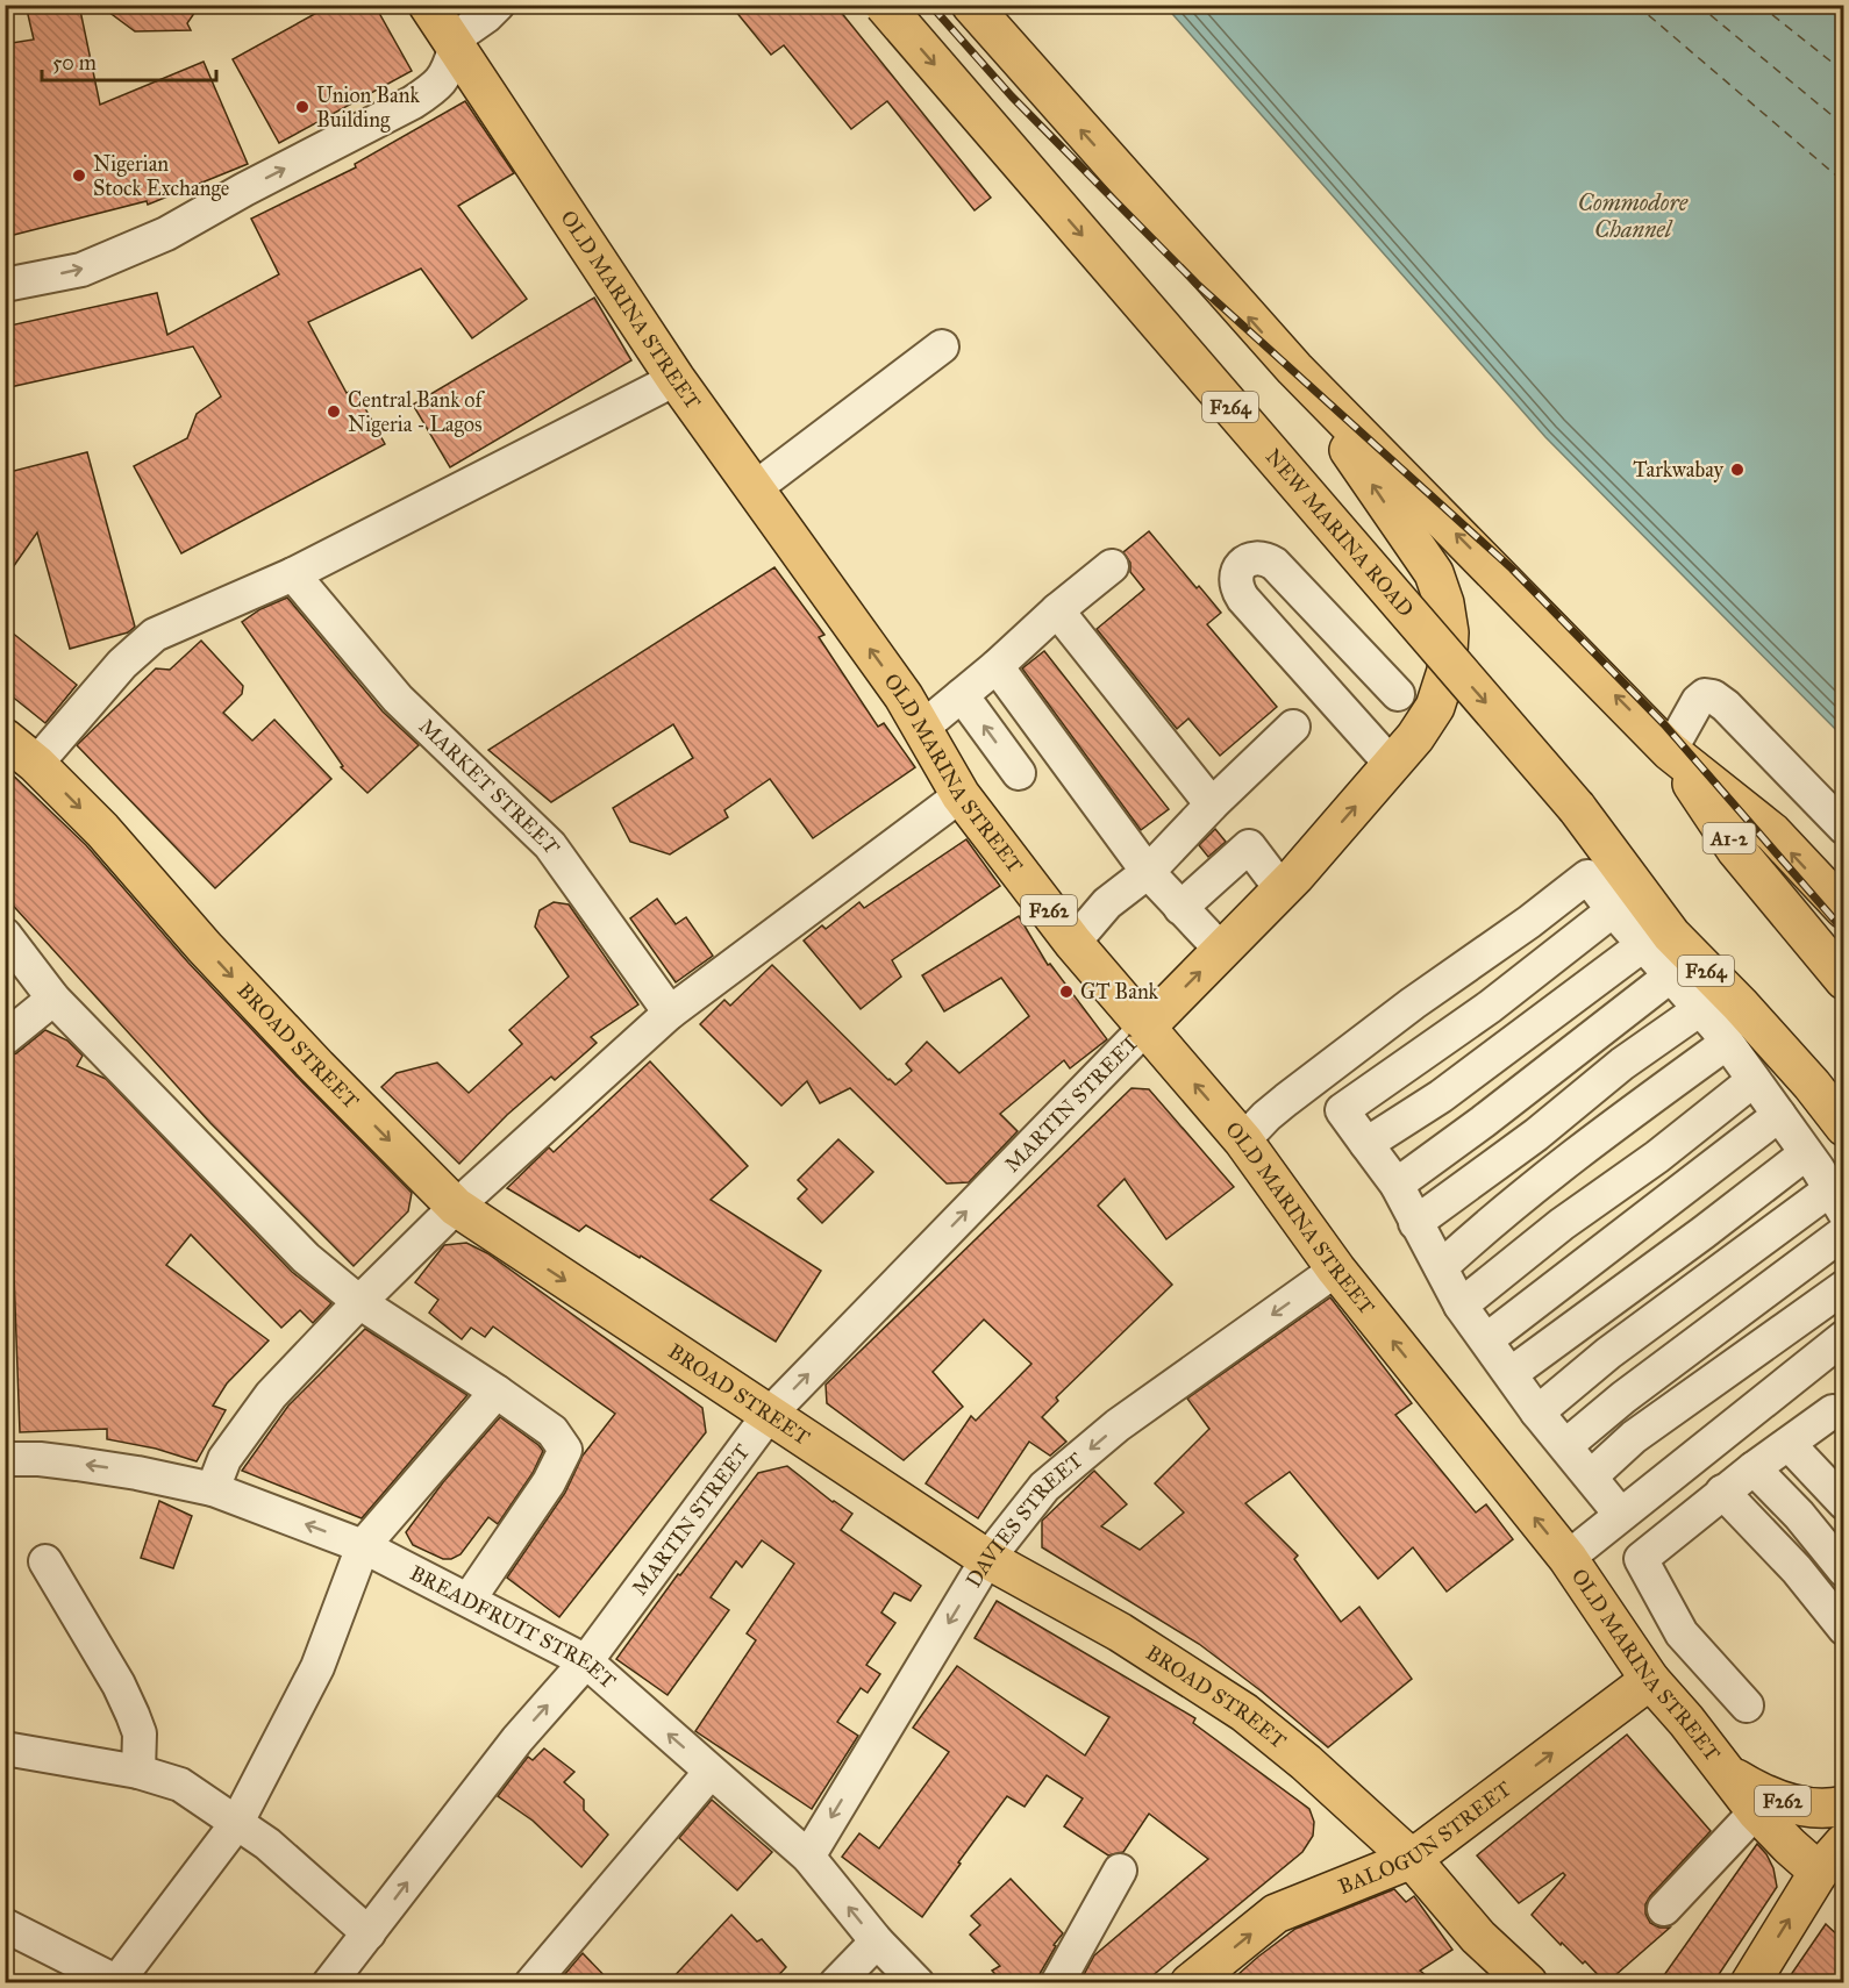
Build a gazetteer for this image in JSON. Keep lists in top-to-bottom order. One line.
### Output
{"streets":{"main road":["OLD MARINA STREET","F264","NEW MARINA ROAD","A1-2","F262","BROAD STREET","BALOGUN STREET"],"street":["MARKET STREET","MARTIN STREET","DAVIES STREET","BREADFRUIT STREET"]},"crossings":[["OLD MARINA STREET","MARTIN STREET"],["OLD MARINA STREET","DAVIES STREET"],["OLD MARINA STREET","BALOGUN STREET"],["F264","NEW MARINA ROAD"],["BROAD STREET","MARTIN STREET"],["BROAD STREET","DAVIES STREET"],["BROAD STREET","BALOGUN STREET"],["MARTIN STREET","BREADFRUIT STREET"],["DAVIES STREET","BREADFRUIT STREET"]],"one_way":["BROAD STREET","DAVIES STREET","BALOGUN STREET"],"water":["Commodore Channel"],"places":["Union Bank Building","Nigerian Stock Exchange","Central Bank of Nigeria - Lagos","Tarkwabay","GT Bank"],"scale_bar":"50 m"}
